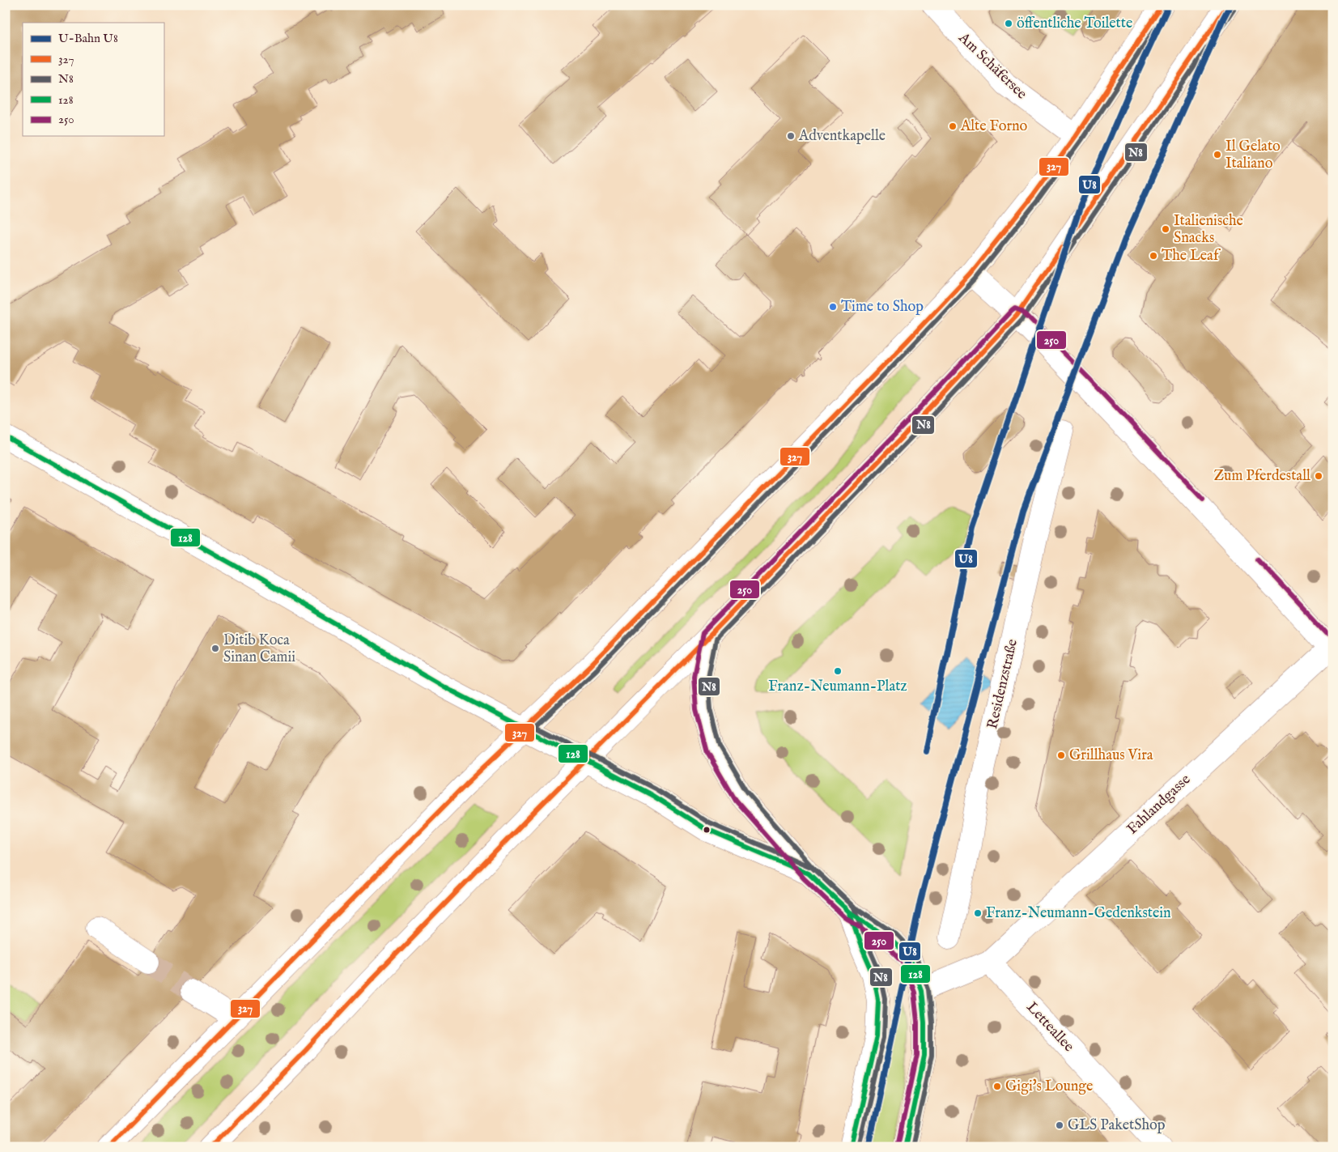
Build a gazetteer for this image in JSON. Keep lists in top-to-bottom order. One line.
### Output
{"streets":{"main road":["Am Schäfersee","Residenzstraße","Fahlandgasse","Letteallee"]},"crossings":[["Fahlandgasse","Letteallee"]],"places":["öffentliche Toilette","Alte Forno","Adventkapelle","Il Gelato Italiano","Italienische Snacks","The Leaf","Time to Shop","Zum Pferdestall","Ditib Koca Sinan Camii","Franz-Neumann-Platz","Grillhaus Vira","Franz-Neumann-Gedenkstein","Gigi's Lounge","GLS PaketShop"],"lines":["metro line U8","transit line 327","transit line N8","transit line 250","transit line 128"],"legend":["U-Bahn U8","327","N8","128","250"]}
